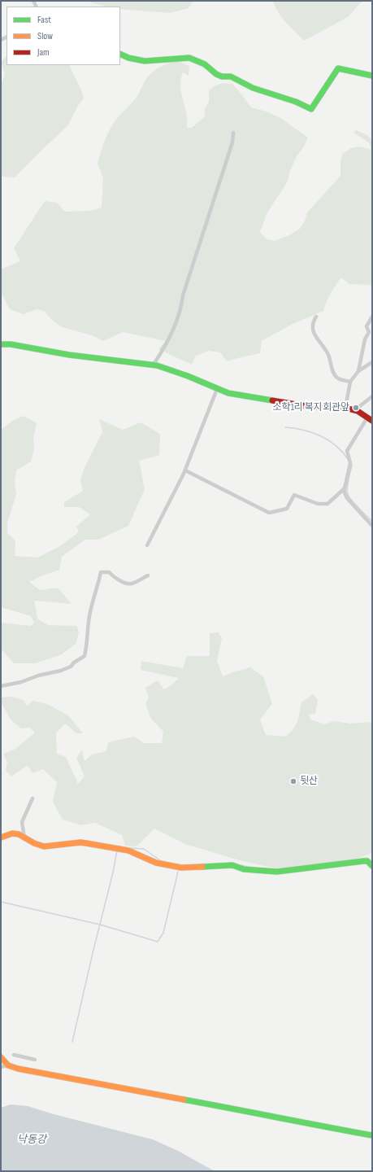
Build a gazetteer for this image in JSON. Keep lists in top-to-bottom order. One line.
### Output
{"water":["낙동강"],"places":["소학1리 복지회관앞","뒷산"],"legend":["Fast","Slow","Jam"]}
